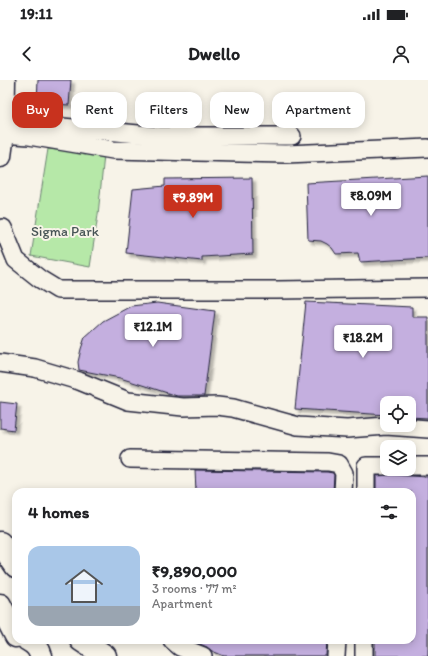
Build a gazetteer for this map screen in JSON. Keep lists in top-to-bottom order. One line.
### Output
{"parks":["Sigma Park"],"page":{"status":"19:11","header":"Dwello","chip":["Buy","Rent","Filters","New","Apartment"],"price":["₹8.09M","₹9.89M","₹12.1M","₹18.2M"],"heading":"4 homes","list":[{"name":"₹9,890,000","note":"3 rooms · 77 m² · Apartment"}]}}
